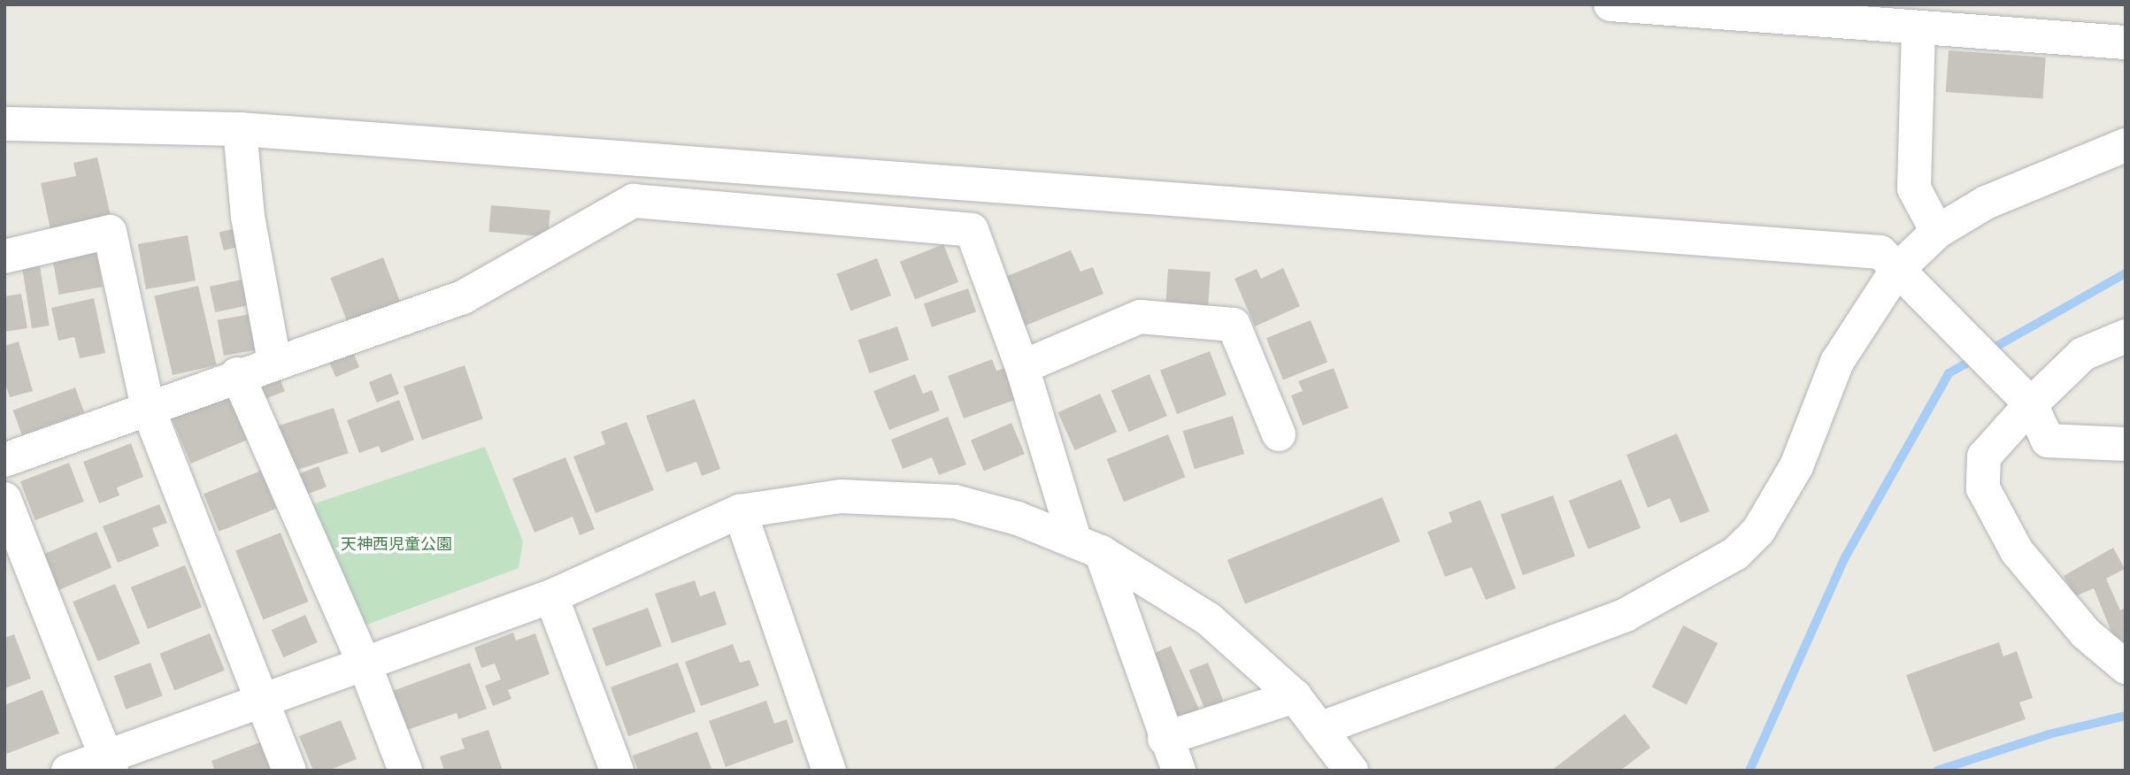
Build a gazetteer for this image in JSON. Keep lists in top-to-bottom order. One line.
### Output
{"parks":["天神西児童公園"]}
